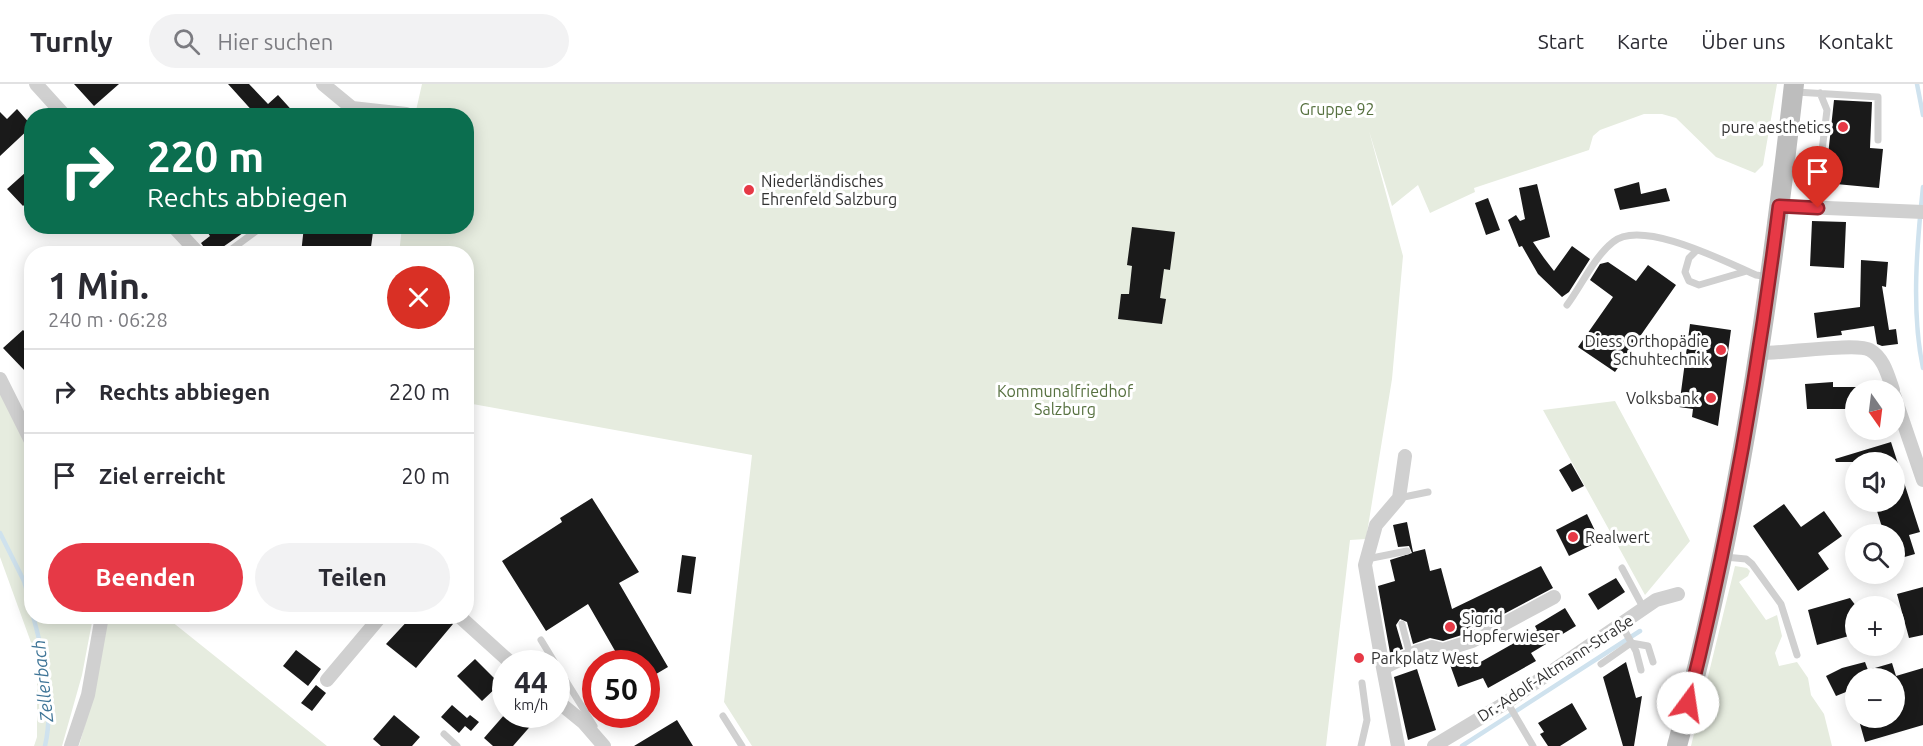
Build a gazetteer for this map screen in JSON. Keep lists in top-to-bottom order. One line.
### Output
{"streets":{"street":["Dr.-Adolf-Altmann-Straße"]},"water":["Zellerbach"],"parks":["Gruppe 92","Kommunalfriedhof Salzburg"],"places":["pure aesthetics","Niederländisches Ehrenfeld Salzburg","Diess Orthopädie Schuhtechnik","Volksbank","Realwert","Sigrid Hopferwieser","Parkplatz West"],"north":"bottom","page":{"header":"Turnly","search":"Hier suchen","nav":["Start","Karte","Über uns","Kontakt"],"turn":["220 m","Rechts abbiegen"],"heading":["1 Min.","240 m · 06:28"],"list":[{"name":"Rechts abbiegen","value":"220 m"},{"name":"Ziel erreicht","value":"20 m"}],"map_buttons":["+","−"],"buttons":["Beenden","Teilen"],"speed":"44 km/h","limit":"50"}}
